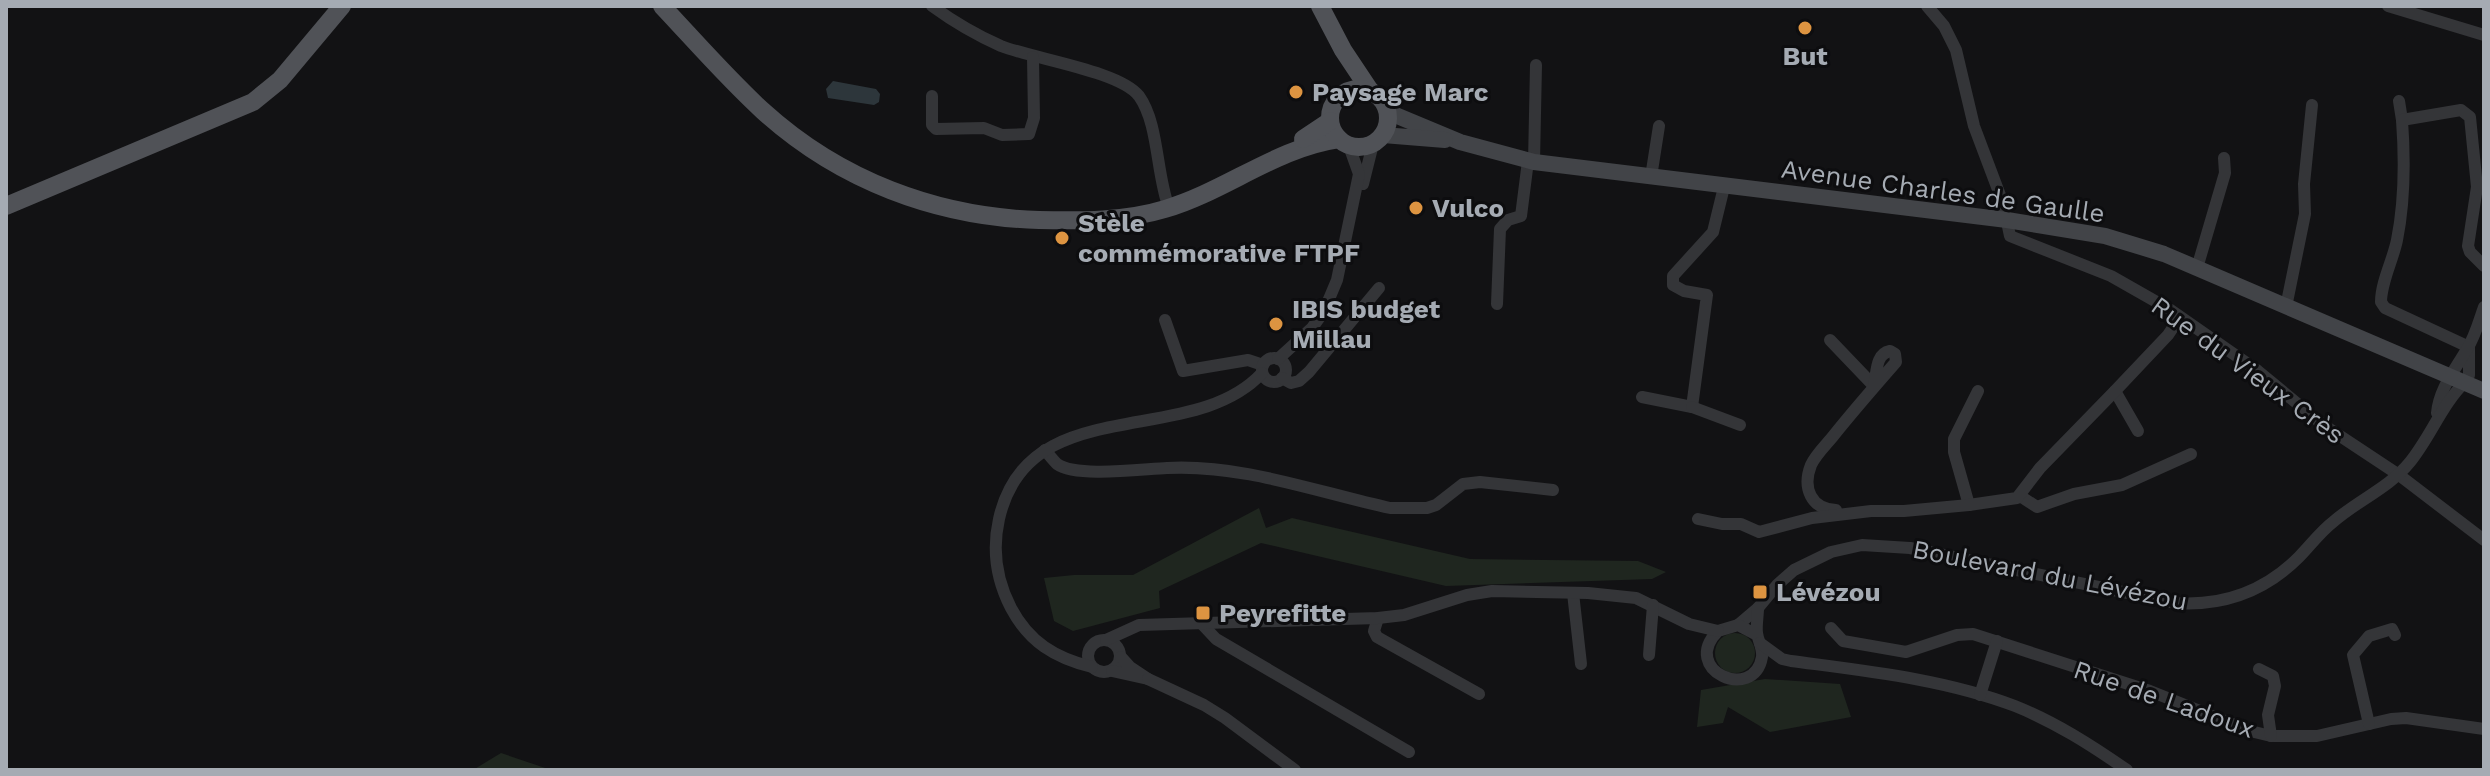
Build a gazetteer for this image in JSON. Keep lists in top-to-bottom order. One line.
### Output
{"streets":{"main road":["Avenue Charles de Gaulle"],"street":["Rue du Vieux Crès","Boulevard du Lévézou","Rue de Ladoux"]},"crossings":[["Avenue Charles de Gaulle","Rue du Vieux Crès"],["Avenue Charles de Gaulle","Boulevard du Lévézou"],["Rue du Vieux Crès","Boulevard du Lévézou"]],"places":{"other":["But","Paysage Marc","Vulco","Stèle commémorative FTPF","IBIS budget Millau"],"transit":["Lévézou","Peyrefitte"]}}
